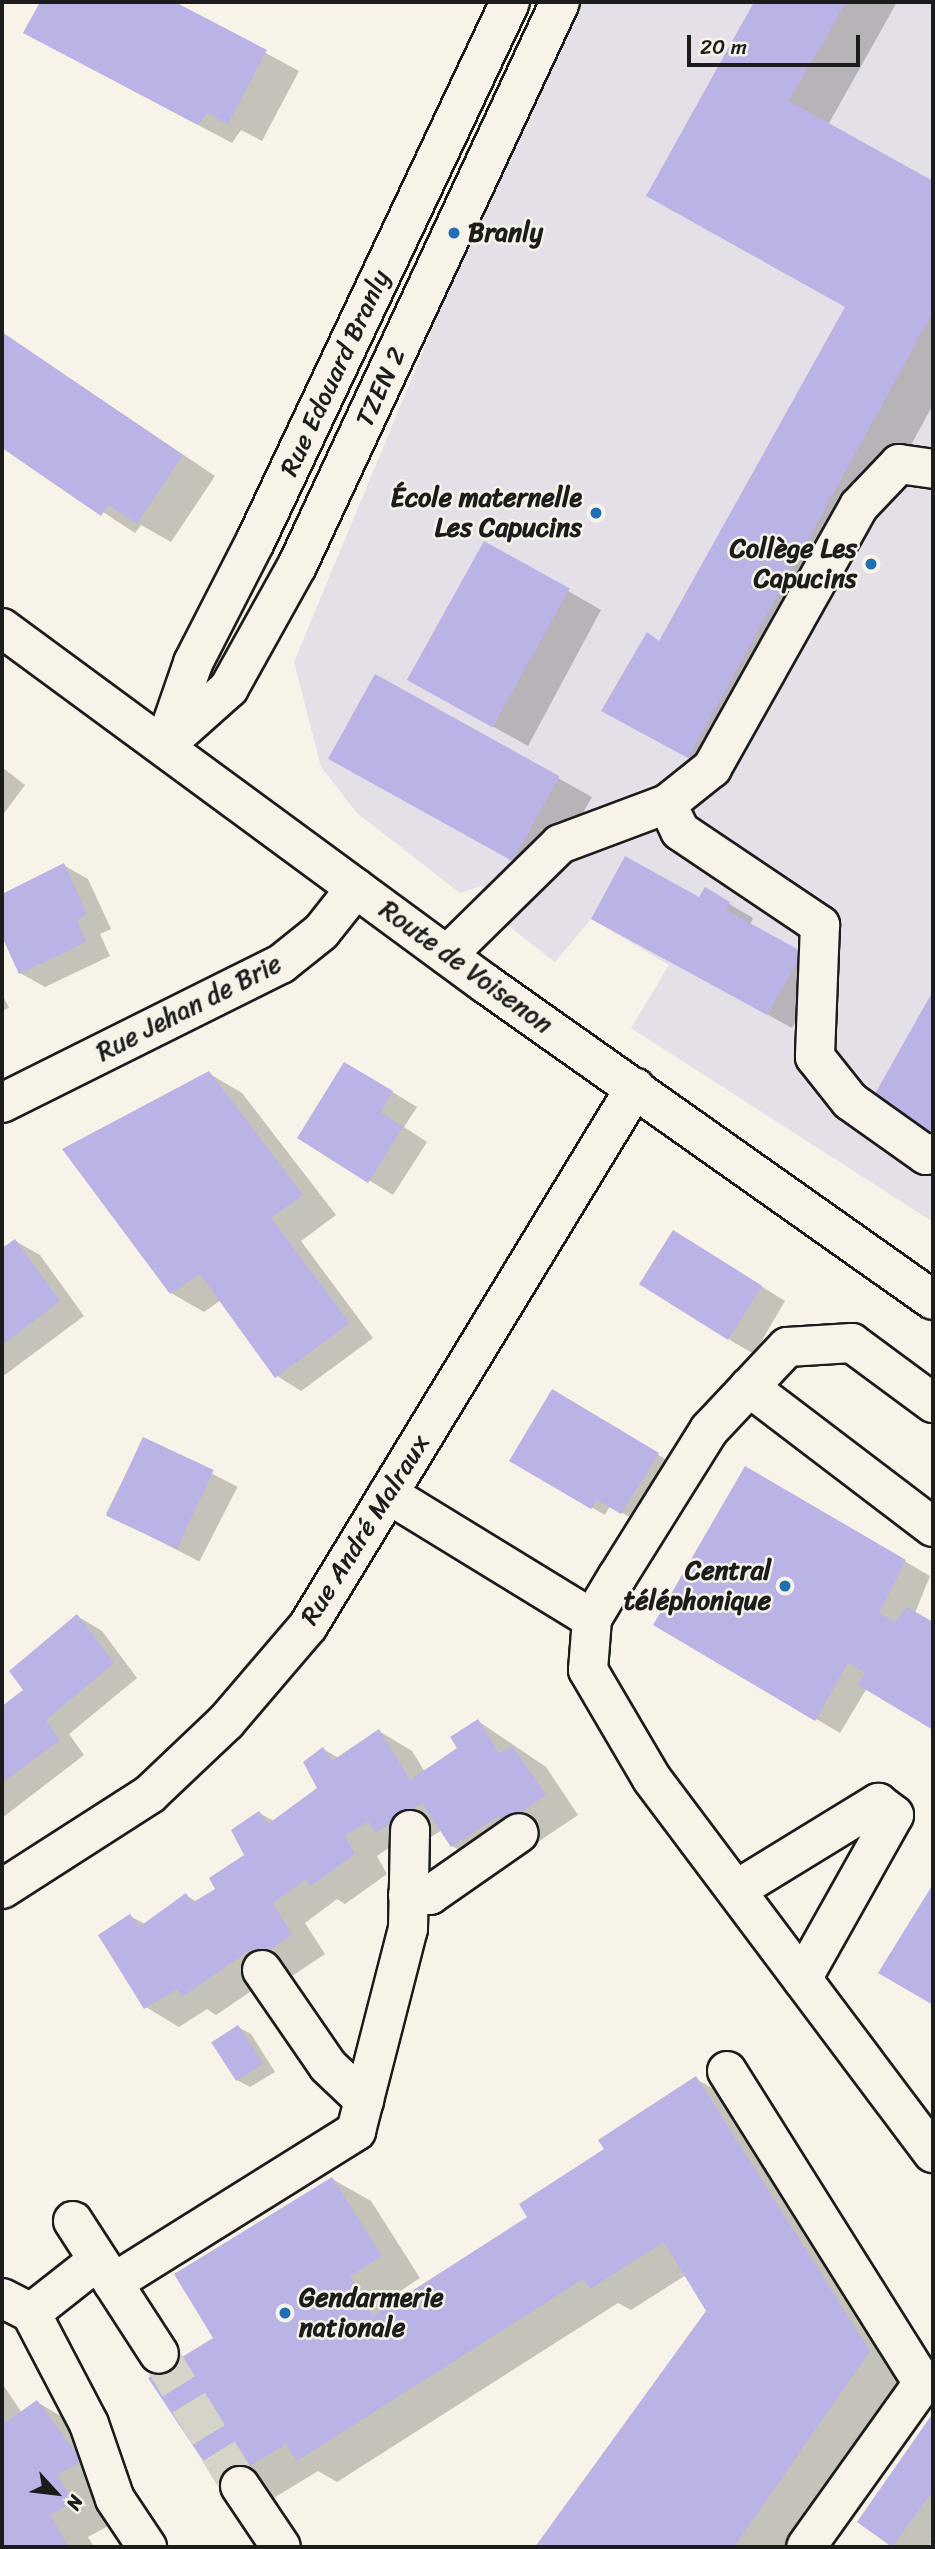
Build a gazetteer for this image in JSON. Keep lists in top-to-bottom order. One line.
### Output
{"streets":{"street":["Rue Edouard Branly","TZEN 2","Route de Voisenon","Rue Jehan de Brie","Rue André Malraux"]},"crossings":[["Rue Edouard Branly","TZEN 2"],["Rue Edouard Branly","Route de Voisenon"],["TZEN 2","Route de Voisenon"],["Route de Voisenon","Rue Jehan de Brie"],["Route de Voisenon","Rue André Malraux"]],"places":["Branly","École maternelle Les Capucins","Collège Les Capucins","Central téléphonique","Gendarmerie nationale"],"scale_bar":"20 m","north":"bottom right"}
